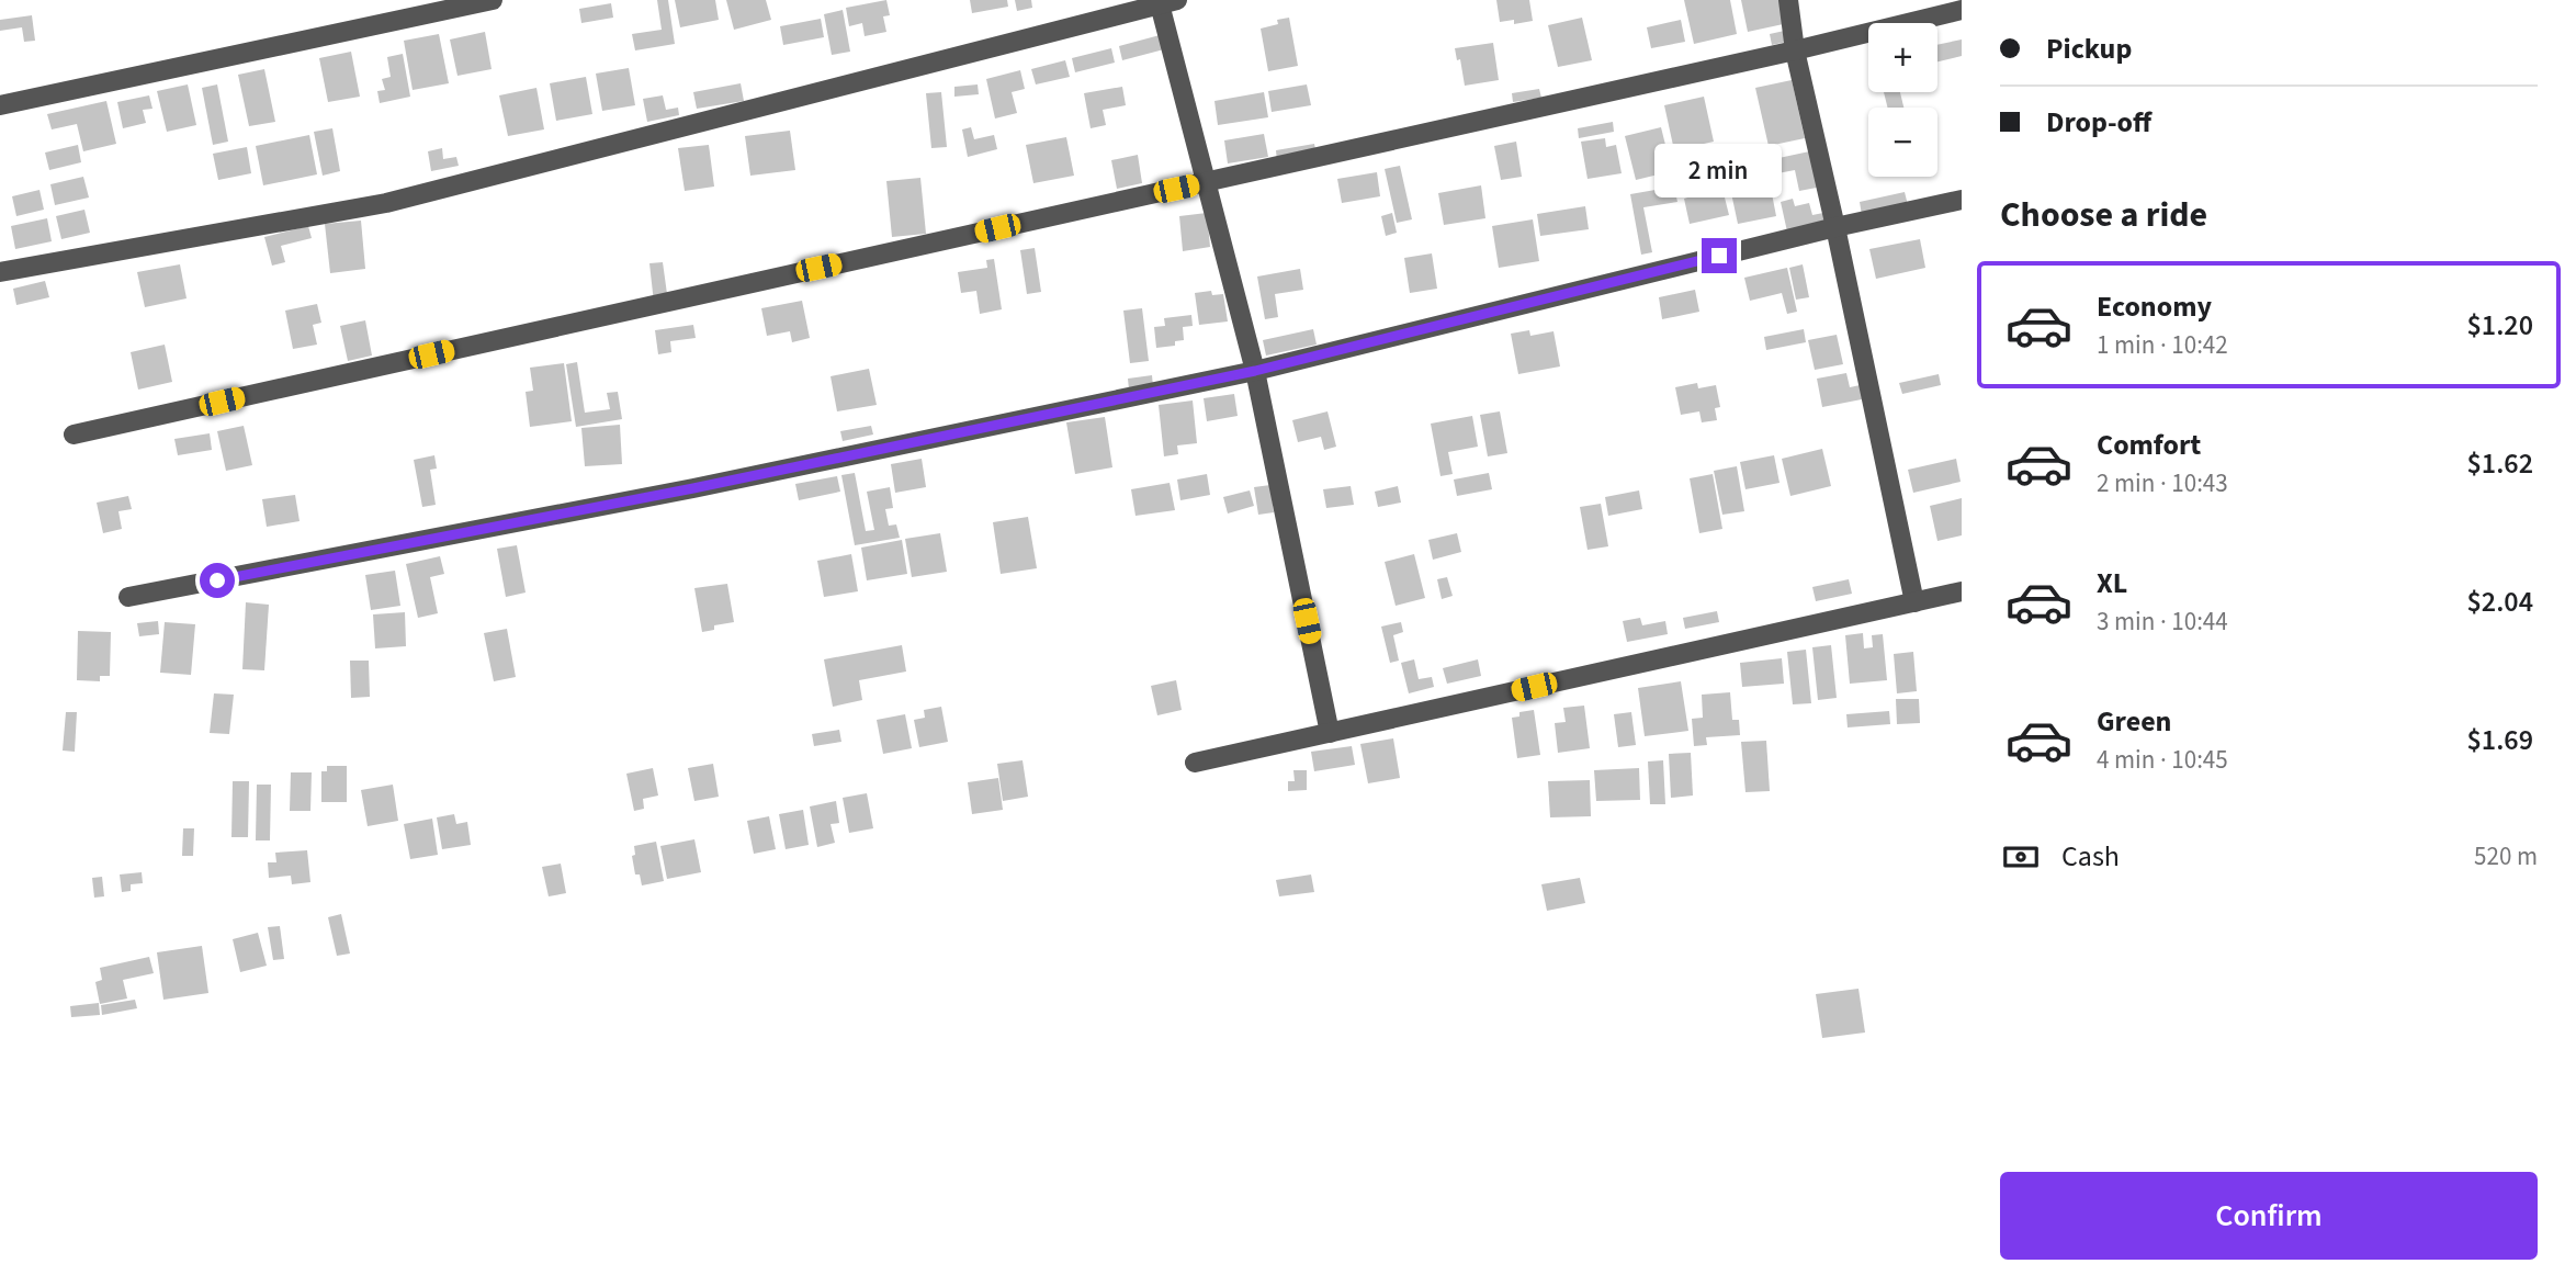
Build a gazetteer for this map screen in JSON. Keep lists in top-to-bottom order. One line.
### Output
{"page":{"banner":["Pickup","Drop-off"],"map_buttons":["+","−"],"bubble":"2 min","heading":"Choose a ride","list":[{"name":"Economy","note":"1 min · 10:42","value":"$1.20"},{"name":"Comfort","note":"2 min · 10:43","value":"$1.62"},{"name":"XL","note":"3 min · 10:44","value":"$2.04"},{"name":"Green","note":"4 min · 10:45","value":"$1.69"}],"pay":["Cash","520 m"],"buttons":"Confirm"}}
